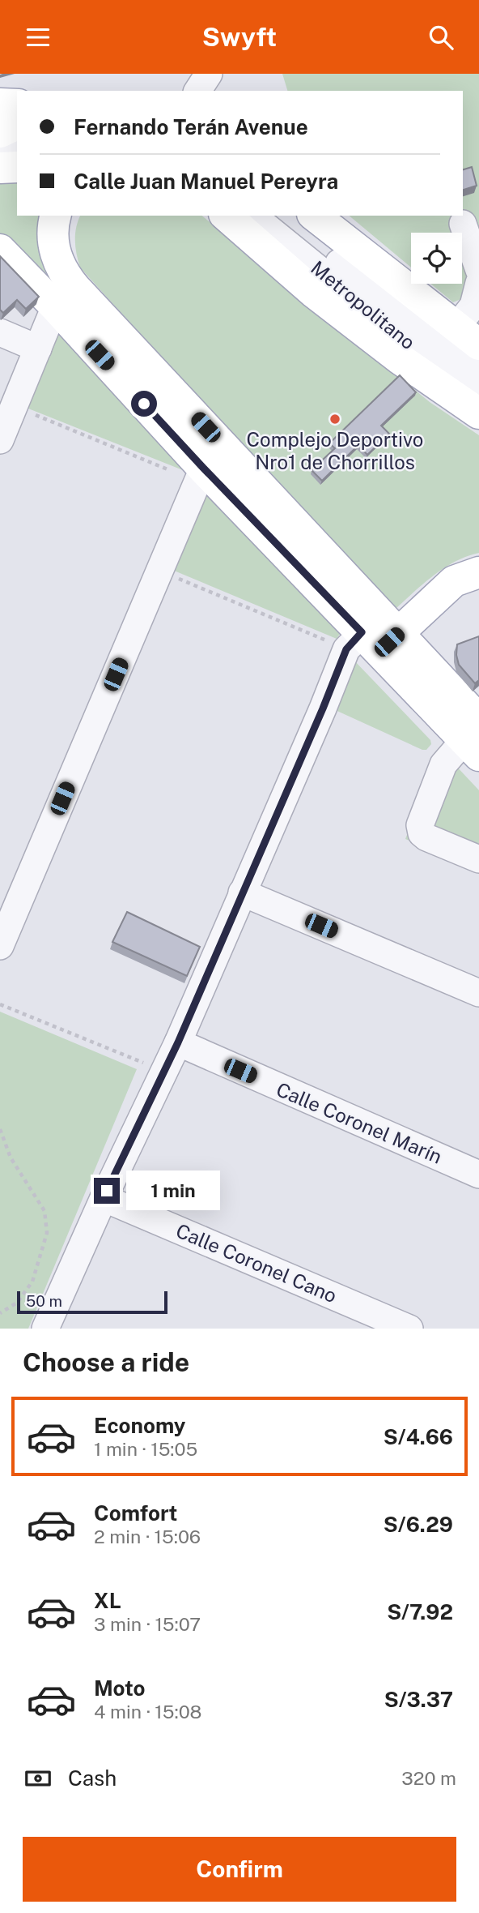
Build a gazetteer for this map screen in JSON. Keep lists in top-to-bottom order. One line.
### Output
{"streets":{"street":["Metropolitano","Calle Coronel Marín","Calle Coronel Cano"]},"places":["Complejo Deportivo Nro1 de Chorrillos"],"scale_bar":"50 m","page":{"header":"Swyft","banner":["Fernando Terán Avenue","Calle Juan Manuel Pereyra"],"bubble":"1 min","scale":"50 m","heading":"Choose a ride","list":[{"name":"Economy","note":"1 min · 15:05","value":"S/4.66"},{"name":"Comfort","note":"2 min · 15:06","value":"S/6.29"},{"name":"XL","note":"3 min · 15:07","value":"S/7.92"},{"name":"Moto","note":"4 min · 15:08","value":"S/3.37"}],"pay":["Cash","320 m"],"buttons":"Confirm"}}
